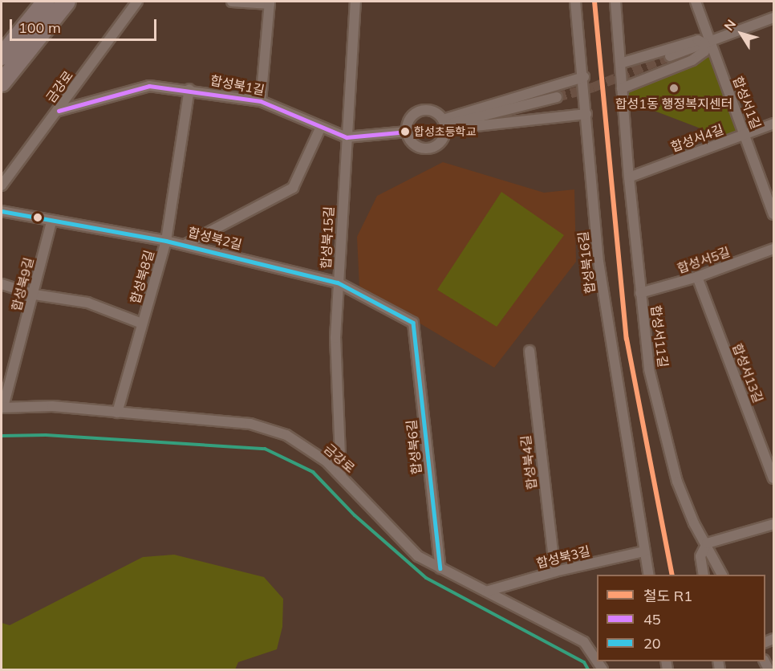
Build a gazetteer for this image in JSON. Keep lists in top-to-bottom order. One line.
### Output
{"streets":{"street":["합성북1길","금강로","합성서1길","합성서4길","합성북15길","합성북2길","합성서5길","합성북16길","합성북8길","합성북9길","합성서11길","합성서13길","합성북6길","합성북4길","합성북3길"]},"crossings":[["합성북1길","금강로"],["합성북1길","합성북15길"],["합성북1길","합성북8길"],["금강로","합성북15길"],["금강로","합성북8길"],["금강로","합성북9길"],["금강로","합성북6길"],["금강로","합성북3길"],["합성서1길","합성서4길"],["합성서4길","합성서11길"],["합성북15길","합성북2길"],["합성북2길","합성북8길"],["합성북2길","합성북9길"],["합성북2길","합성북6길"],["합성서5길","합성서11길"],["합성서5길","합성서13길"],["합성북16길","합성북3길"],["합성북4길","합성북3길"]],"places":["합성1동 행정복지센터","합성초등학교"],"lines":["rail line R1","transit line 45","transit line 20"],"legend":["철도 R1","45","20"],"scale_bar":"100 m","north":"top left"}
